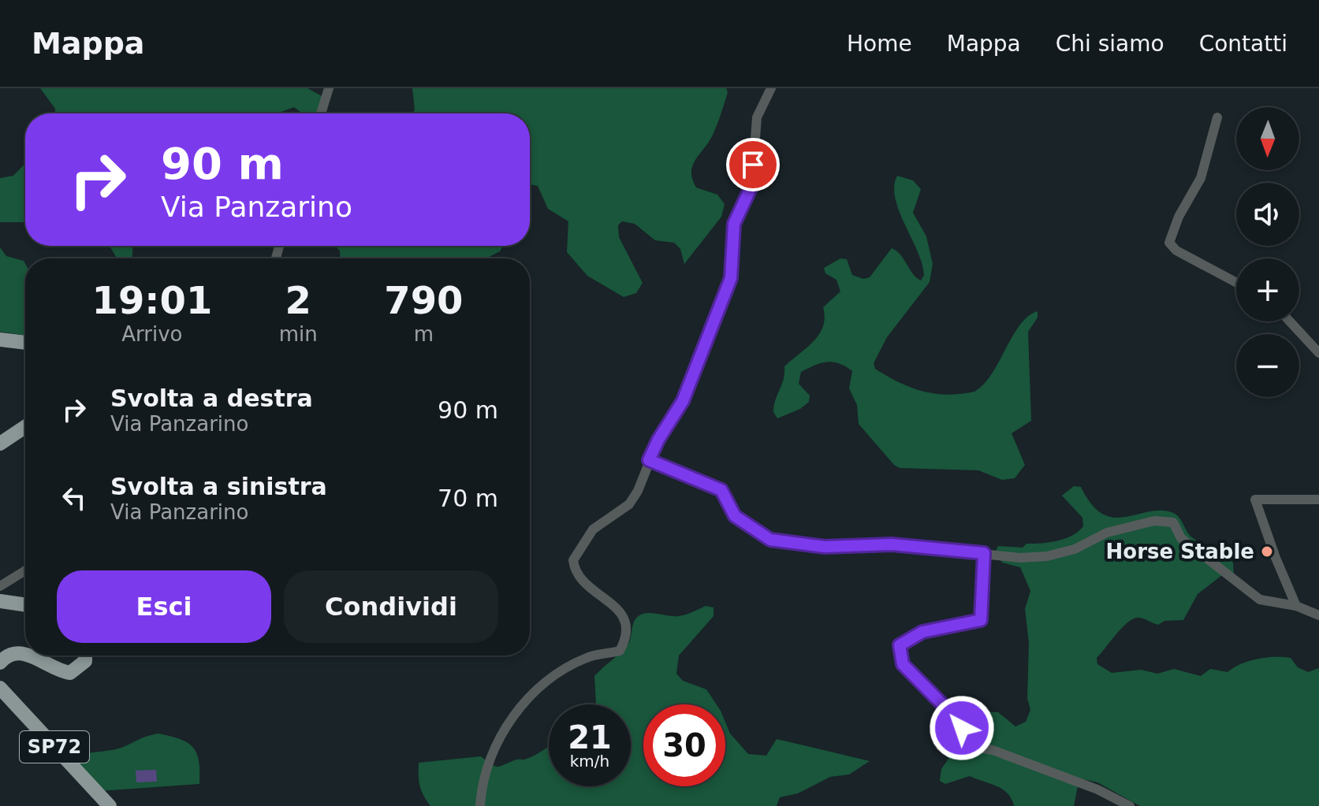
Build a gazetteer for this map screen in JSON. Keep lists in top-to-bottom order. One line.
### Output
{"streets":{"main road":["SP72"]},"places":["Horse Stable"],"north":"bottom","page":{"header":"Mappa","nav":["Home","Mappa","Chi siamo","Contatti"],"map_buttons":["+","−"],"turn":["90 m","Via Panzarino"],"eta":["19:01","Arrivo","2","min","790","m"],"list":[{"name":"Svolta a destra","note":"Via Panzarino","value":"90 m"},{"name":"Svolta a sinistra","note":"Via Panzarino","value":"70 m"}],"buttons":["Esci","Condividi"],"speed":"21 km/h","limit":"30"}}
